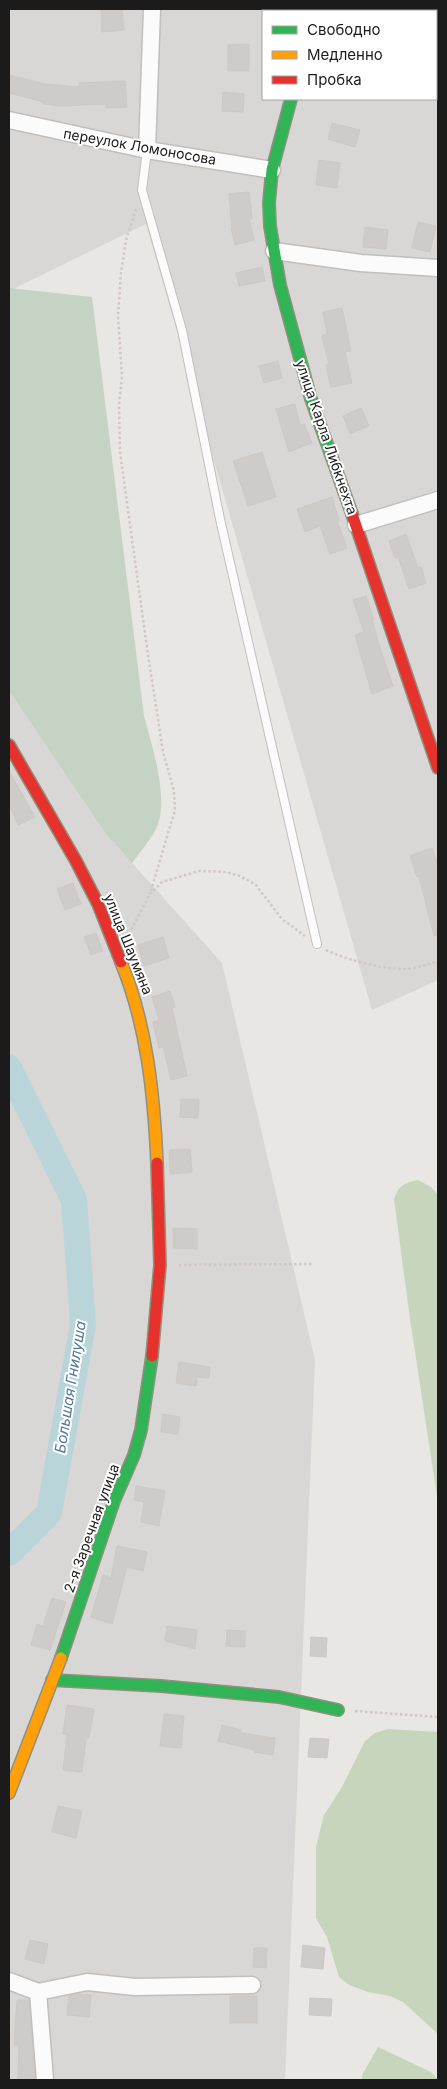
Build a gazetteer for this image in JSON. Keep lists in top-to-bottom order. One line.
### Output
{"streets":{"street":["переулок Ломоносова","улица Карла Либкнехта","улица Шаумяна","2-я Заречная улица"]},"crossings":[["переулок Ломоносова","улица Карла Либкнехта"],["улица Шаумяна","2-я Заречная улица"]],"water":["Большая Гнилуша"],"legend":["Свободно","Медленно","Пробка"]}
